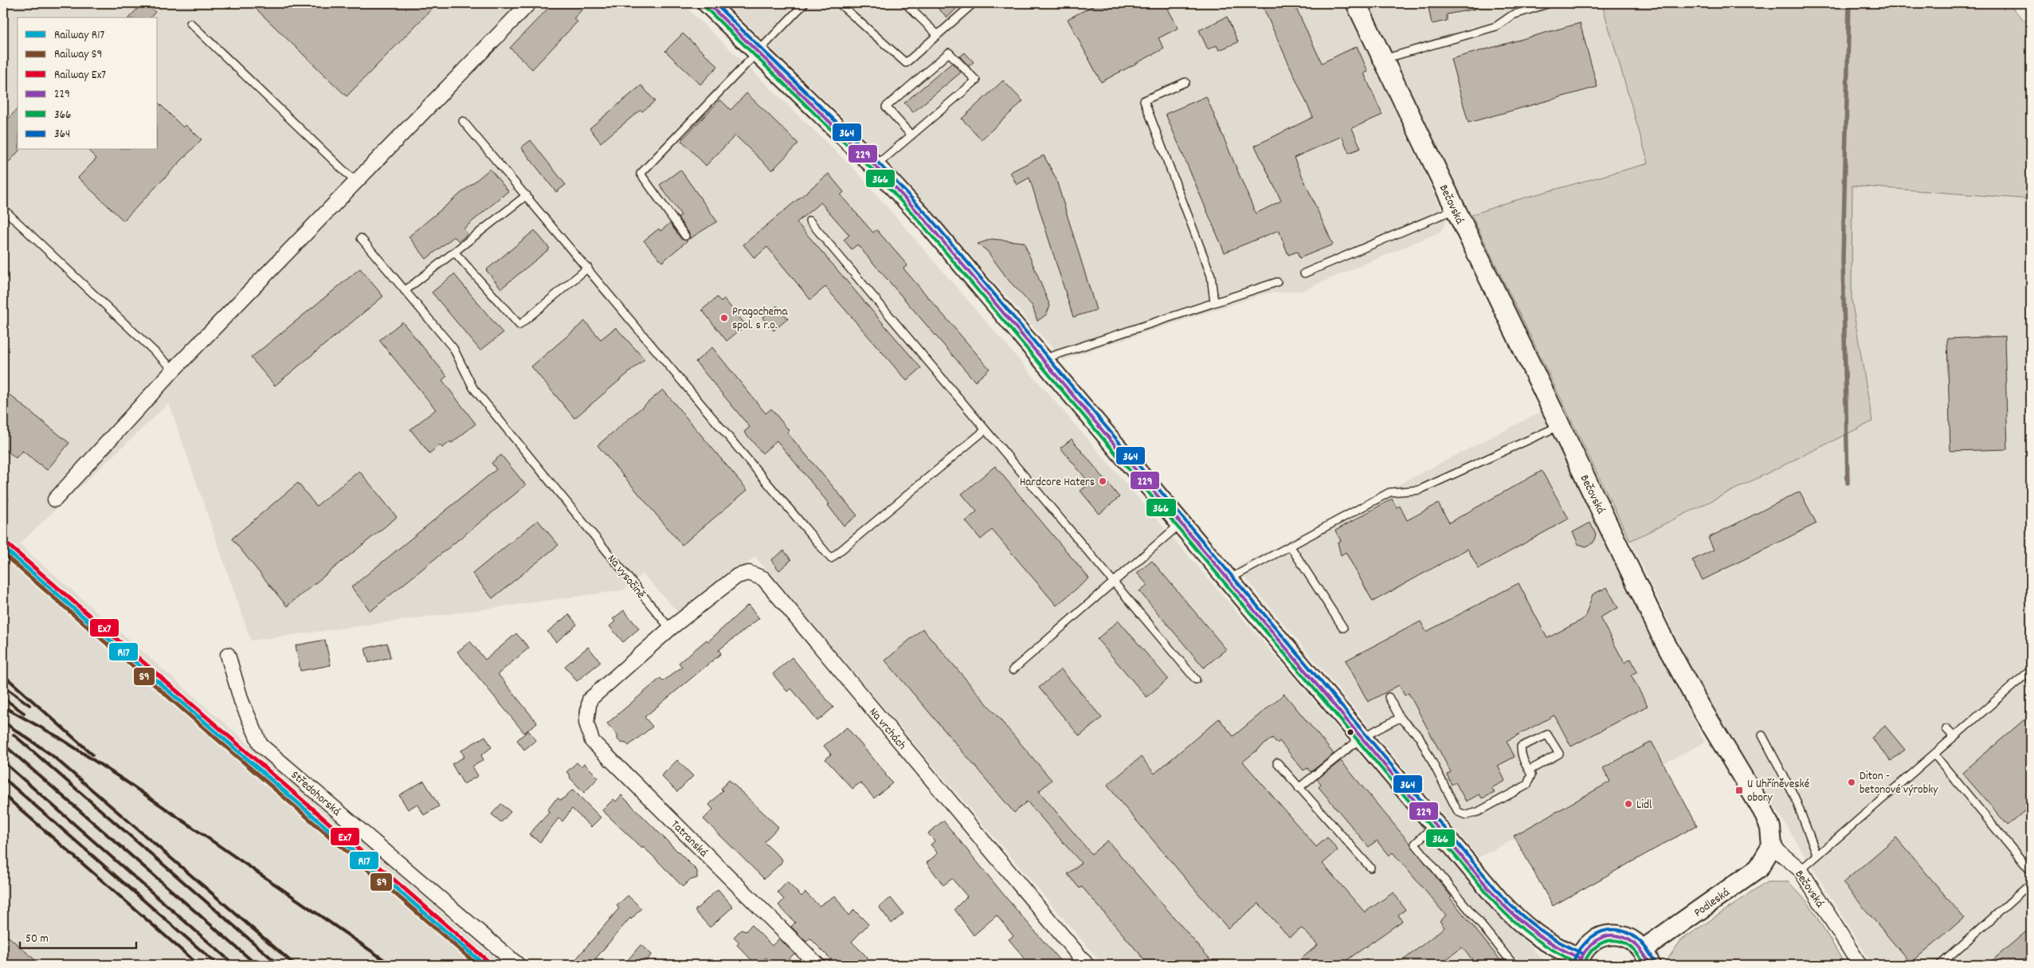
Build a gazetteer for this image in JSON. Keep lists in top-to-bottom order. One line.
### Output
{"streets":{"main road":["Bečovská","Podleská"],"street":["Na vrchách","Středohorská","Tatranská"],"lane":["Na vysočině"]},"crossings":[["Bečovská","Podleská"],["Na vysočině","Na vrchách"],["Na vysočině","Tatranská"],["Na vrchách","Tatranská"]],"places":{"other":["Pragochema spol. s r.o.","Hardcore Haters","Diton - betonové výrobky","Lidl"],"transit":["U Uhříněveské obory"]},"lines":["transit line 229","transit line 364","transit line 366","rail line Ex7","rail line R17","rail line S9"],"legend":["Railway R17","Railway S9","Railway Ex7","229","366","364"],"scale_bar":"50 m"}
